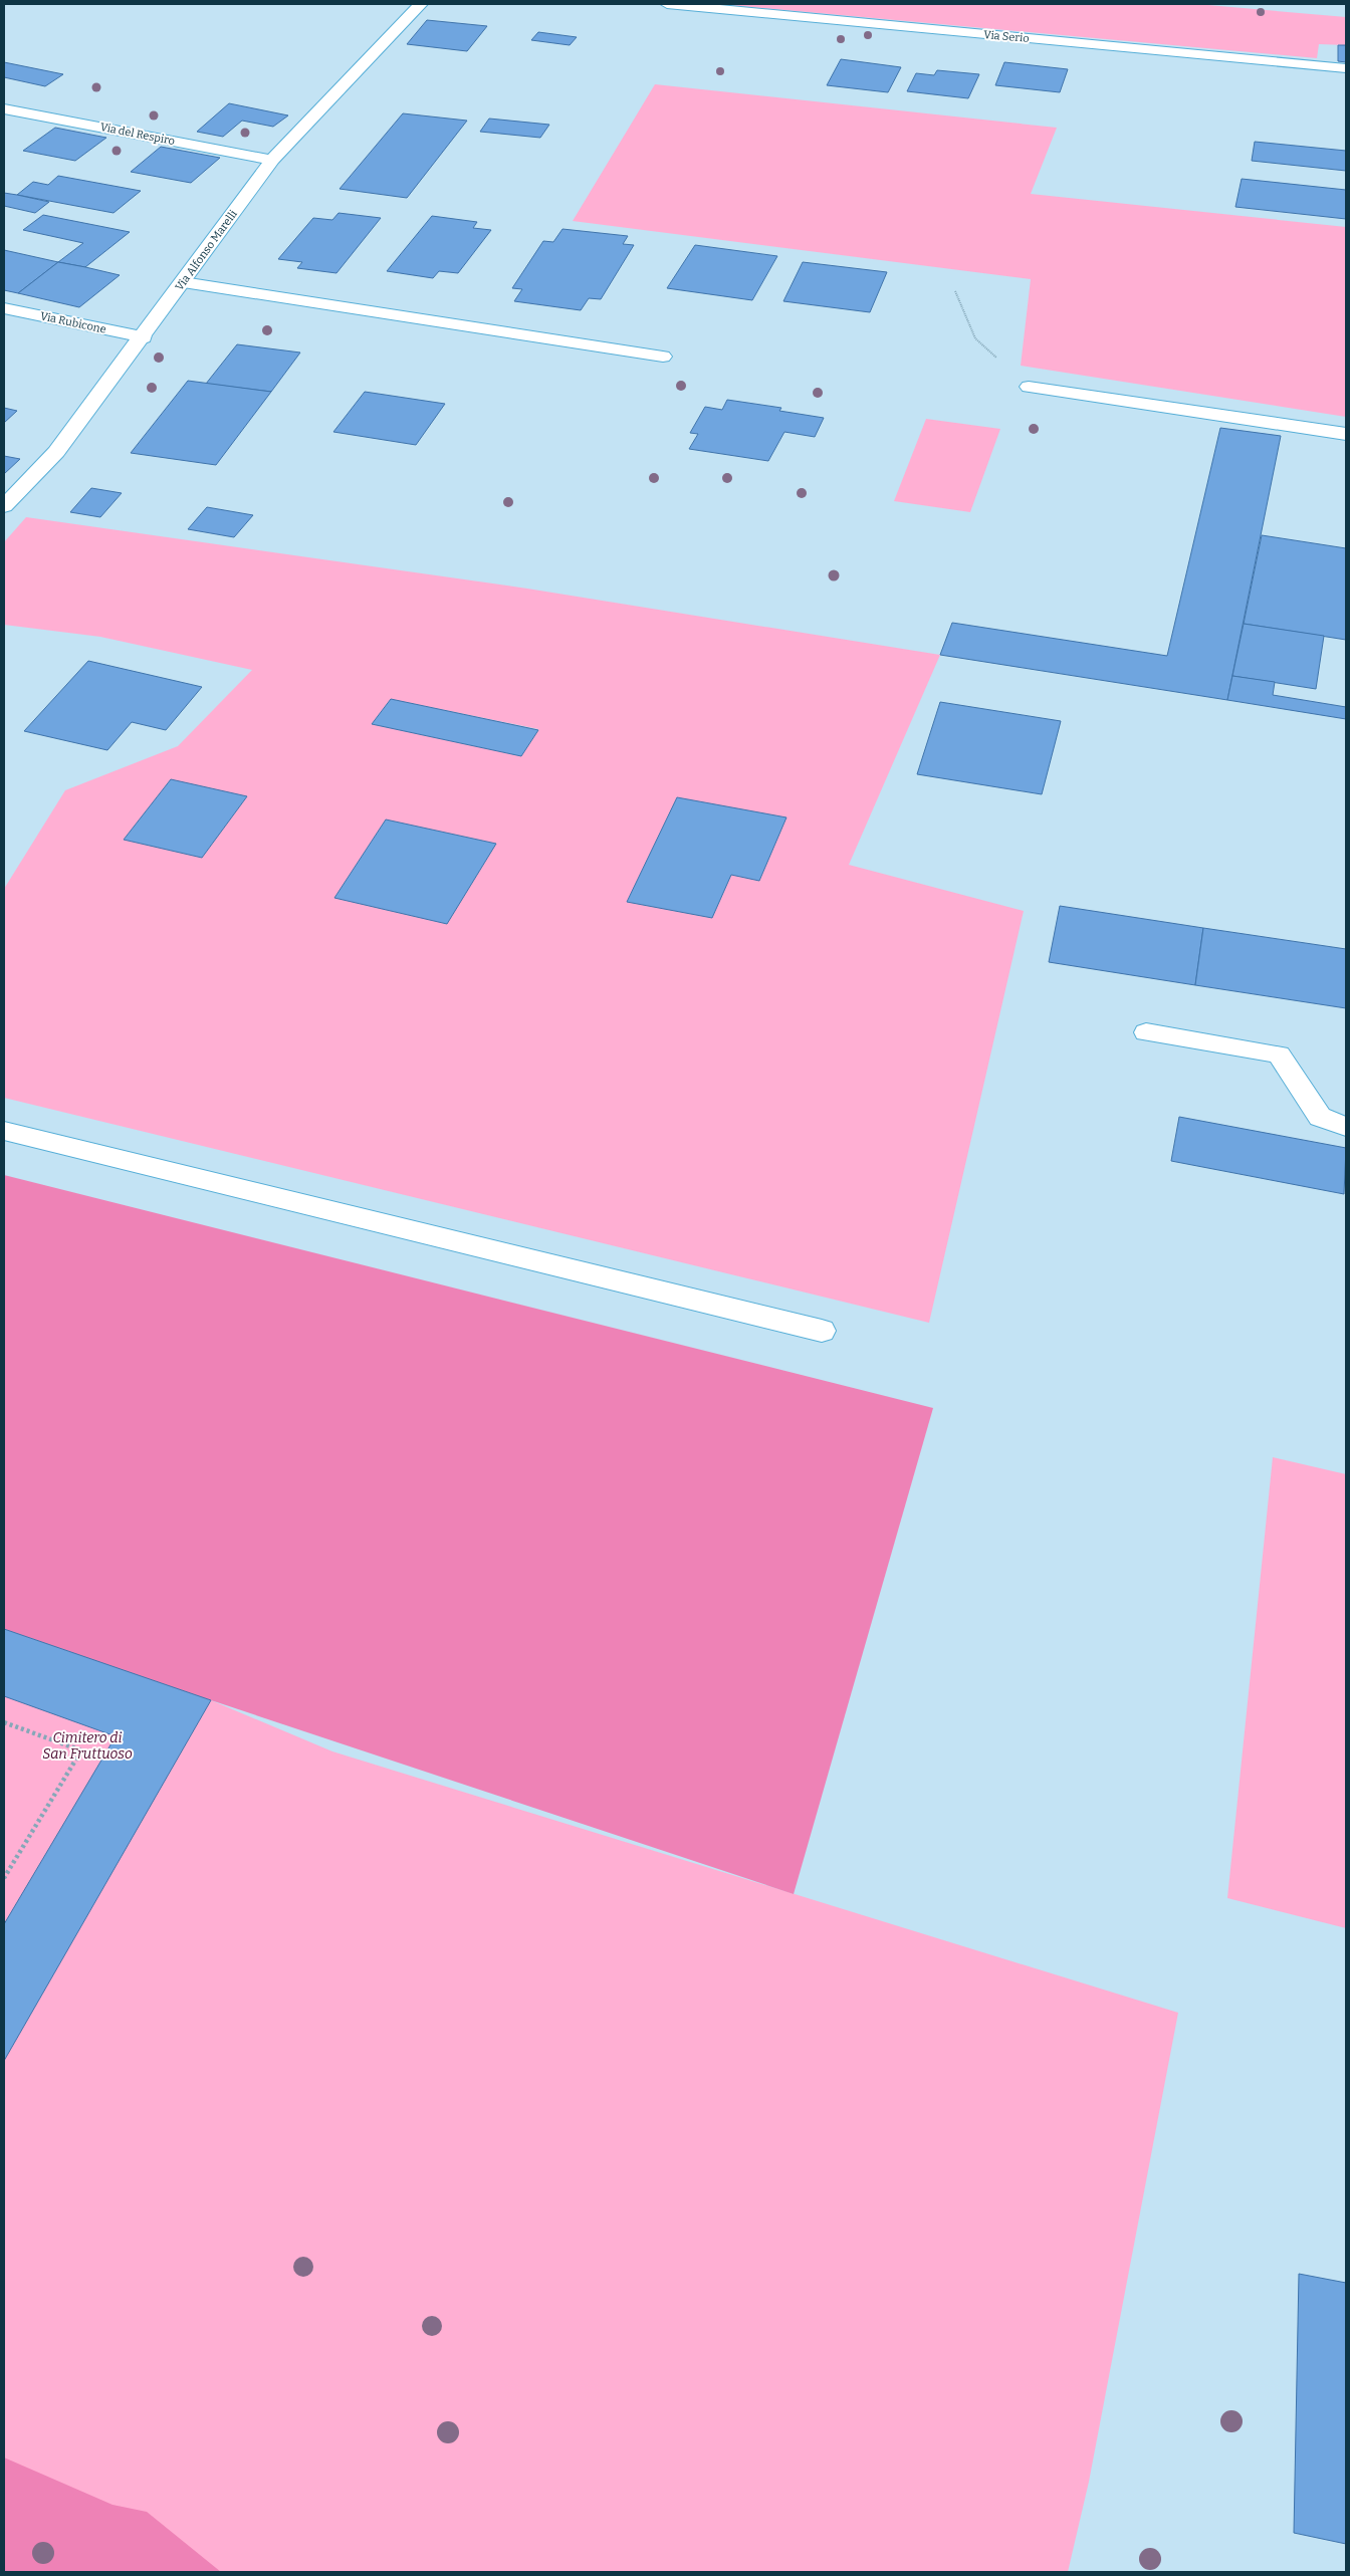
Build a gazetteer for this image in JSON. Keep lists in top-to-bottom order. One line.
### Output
{"streets":{"street":["Via Serio","Via del Respiro","Via Alfonso Marelli","Via Rubicone"]},"crossings":[["Via del Respiro","Via Alfonso Marelli"],["Via Alfonso Marelli","Via Rubicone"]],"parks":["Cimitero di San Fruttuoso"]}
